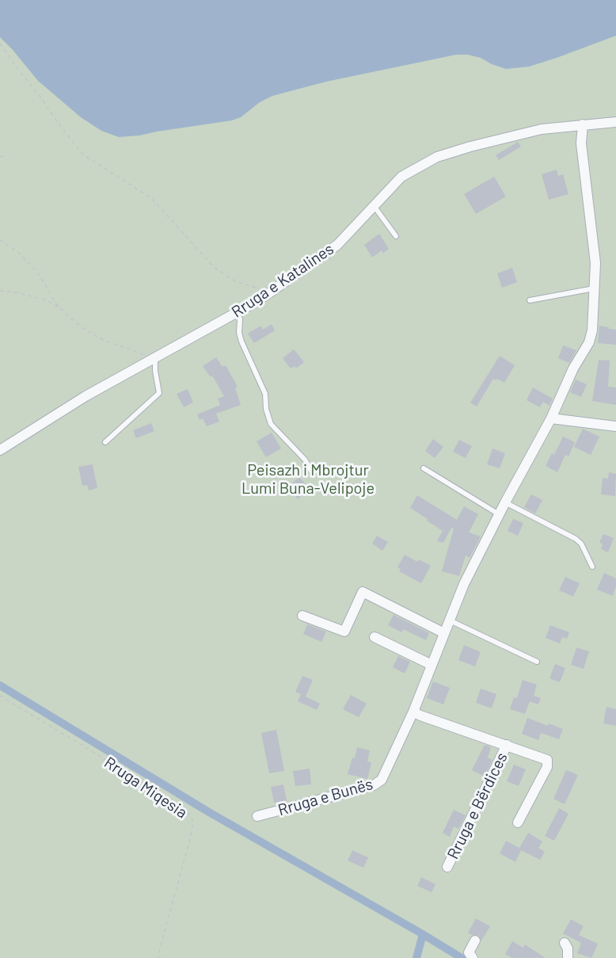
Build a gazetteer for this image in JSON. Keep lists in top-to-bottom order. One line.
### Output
{"streets":{"street":["Rruga e Katalines","Rruga e Bunës","Rruga e Bërdices"],"path":["Rruga Miqesia"]},"crossings":[["Rruga e Bunës","Rruga e Bërdices"]],"parks":["Peisazh i Mbrojtur Lumi Buna-Velipoje"]}
